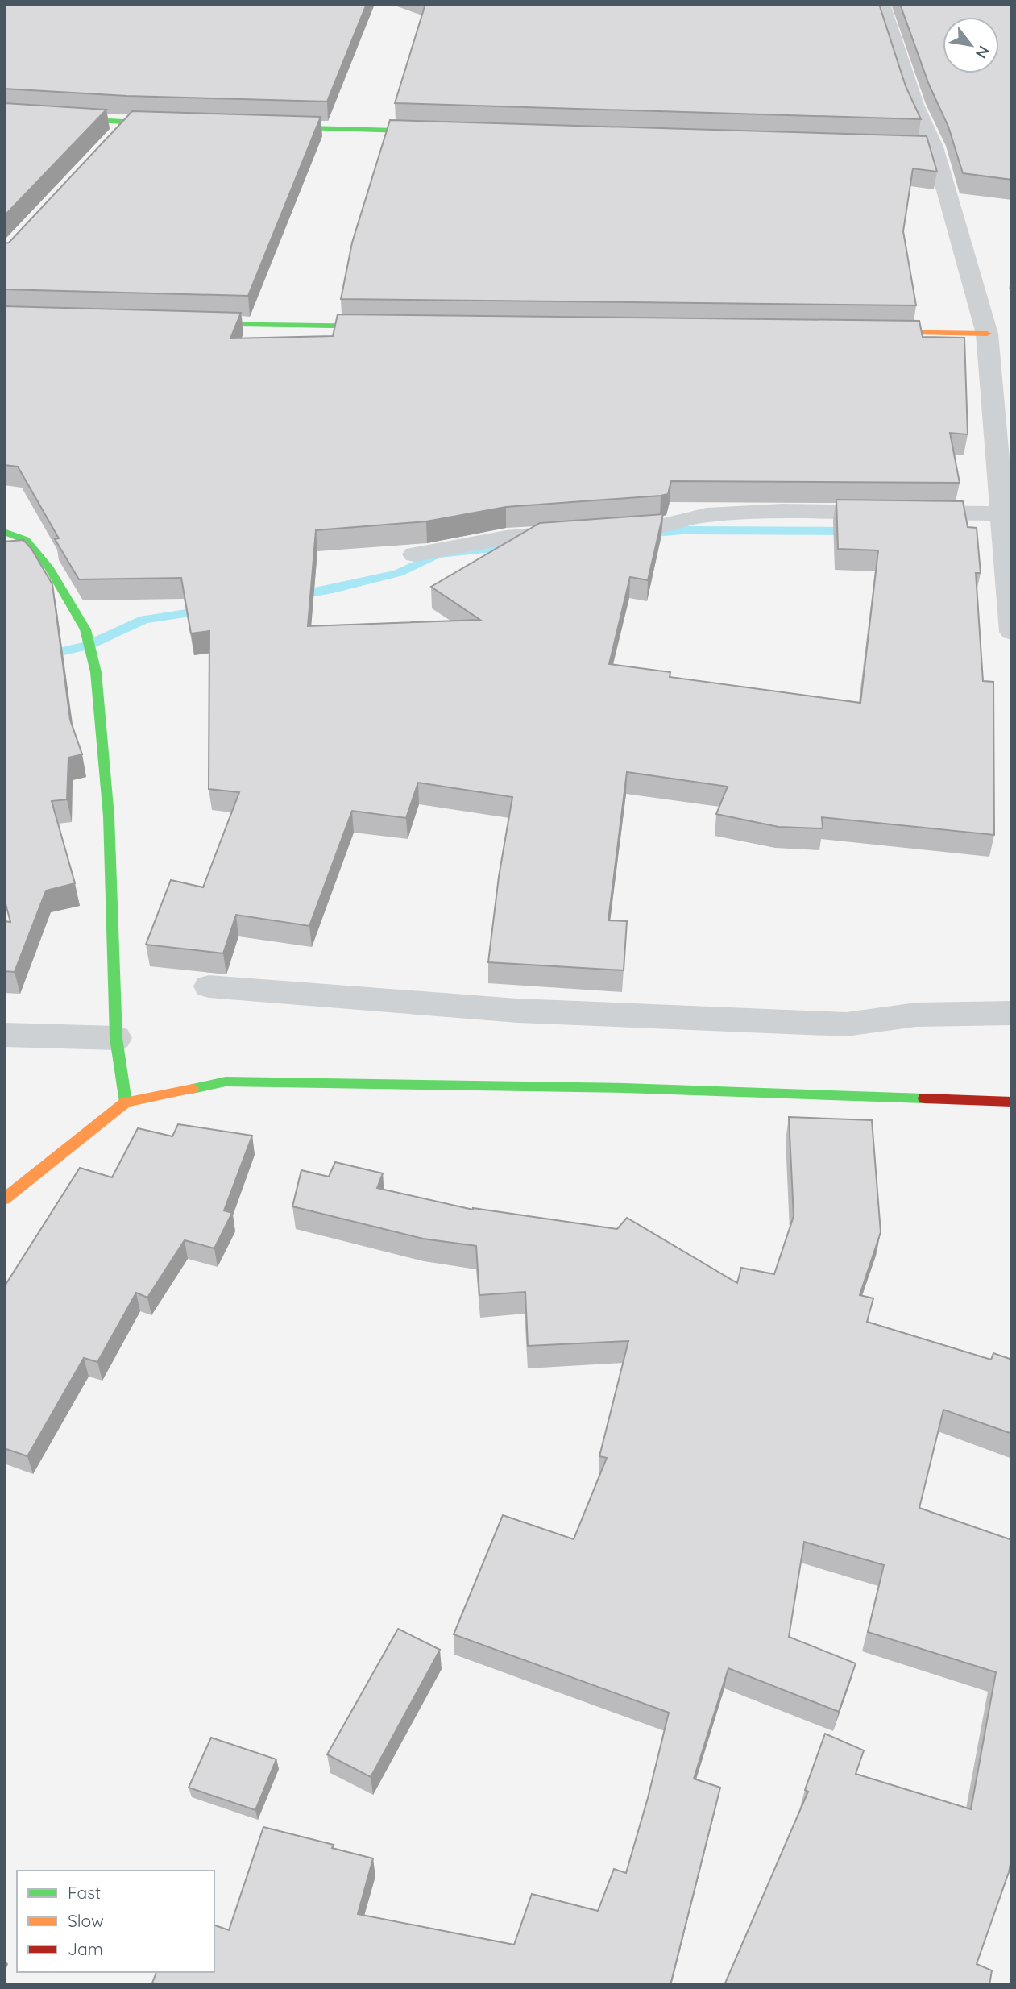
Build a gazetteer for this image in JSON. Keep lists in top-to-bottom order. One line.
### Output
{"legend":["Fast","Slow","Jam"],"north":"bottom right"}
